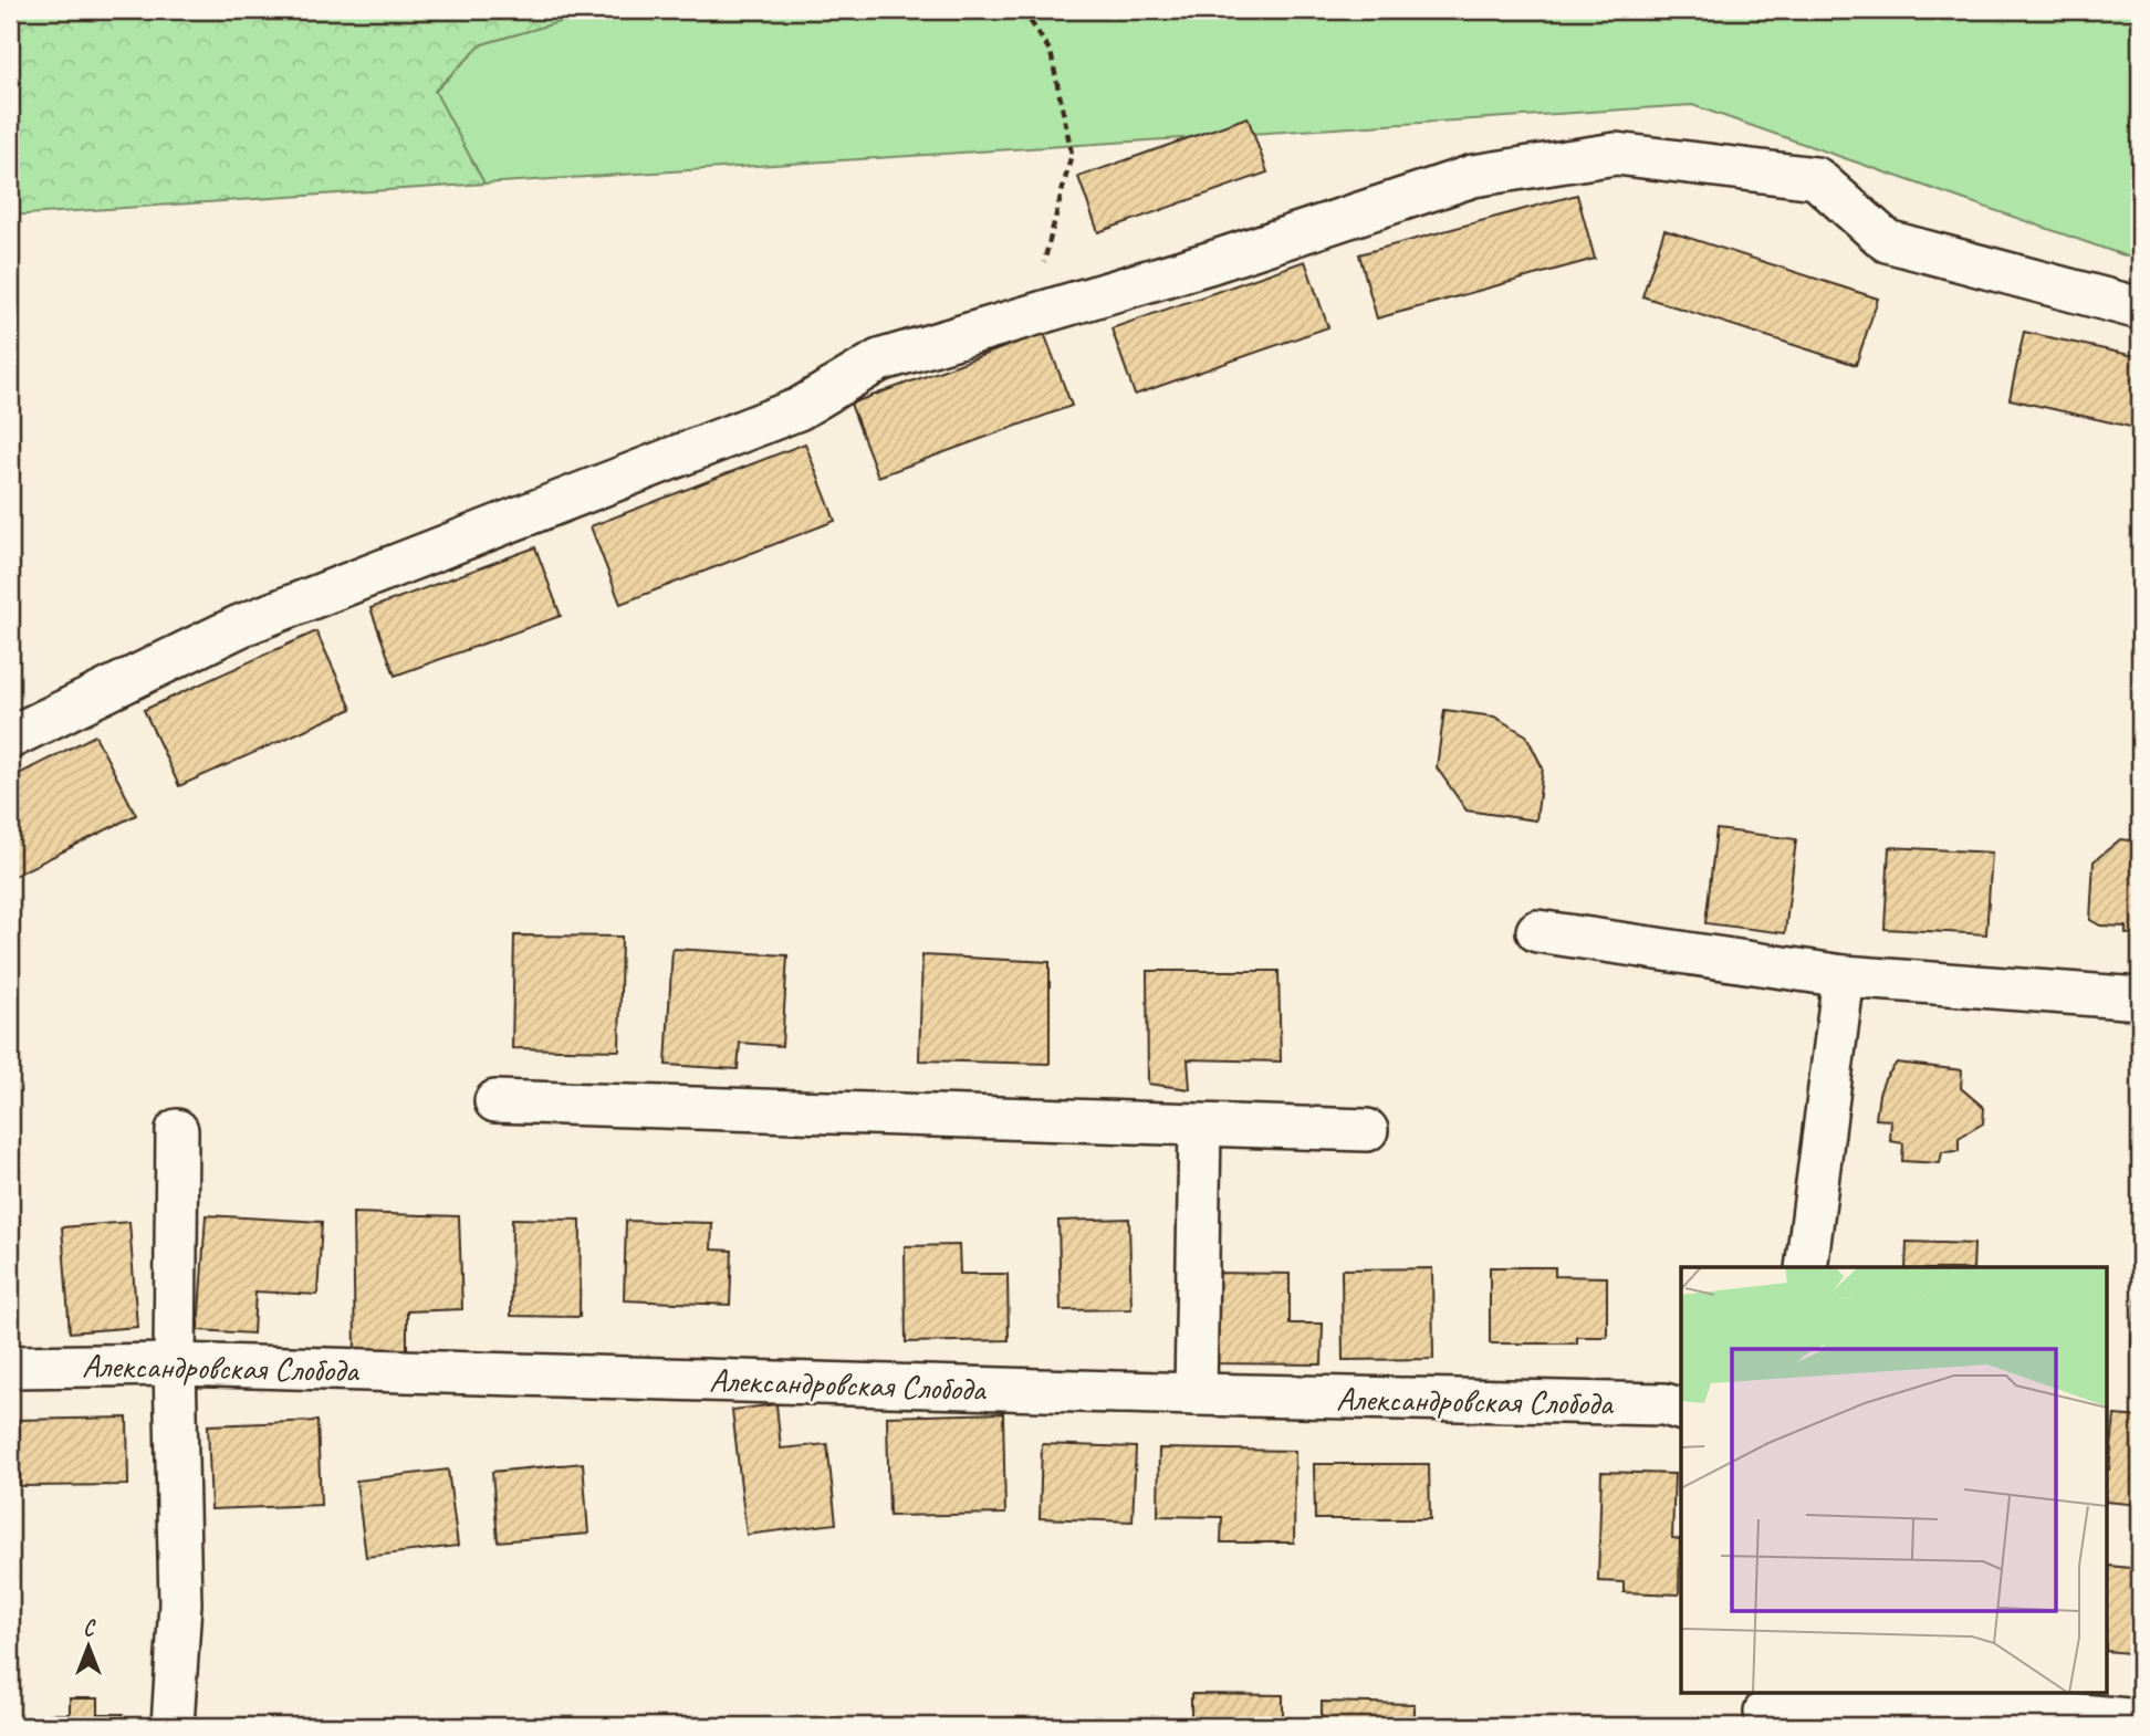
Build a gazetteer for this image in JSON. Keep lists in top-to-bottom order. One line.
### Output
{"streets":{"street":["Александровская Слобода"]},"north":"top"}
